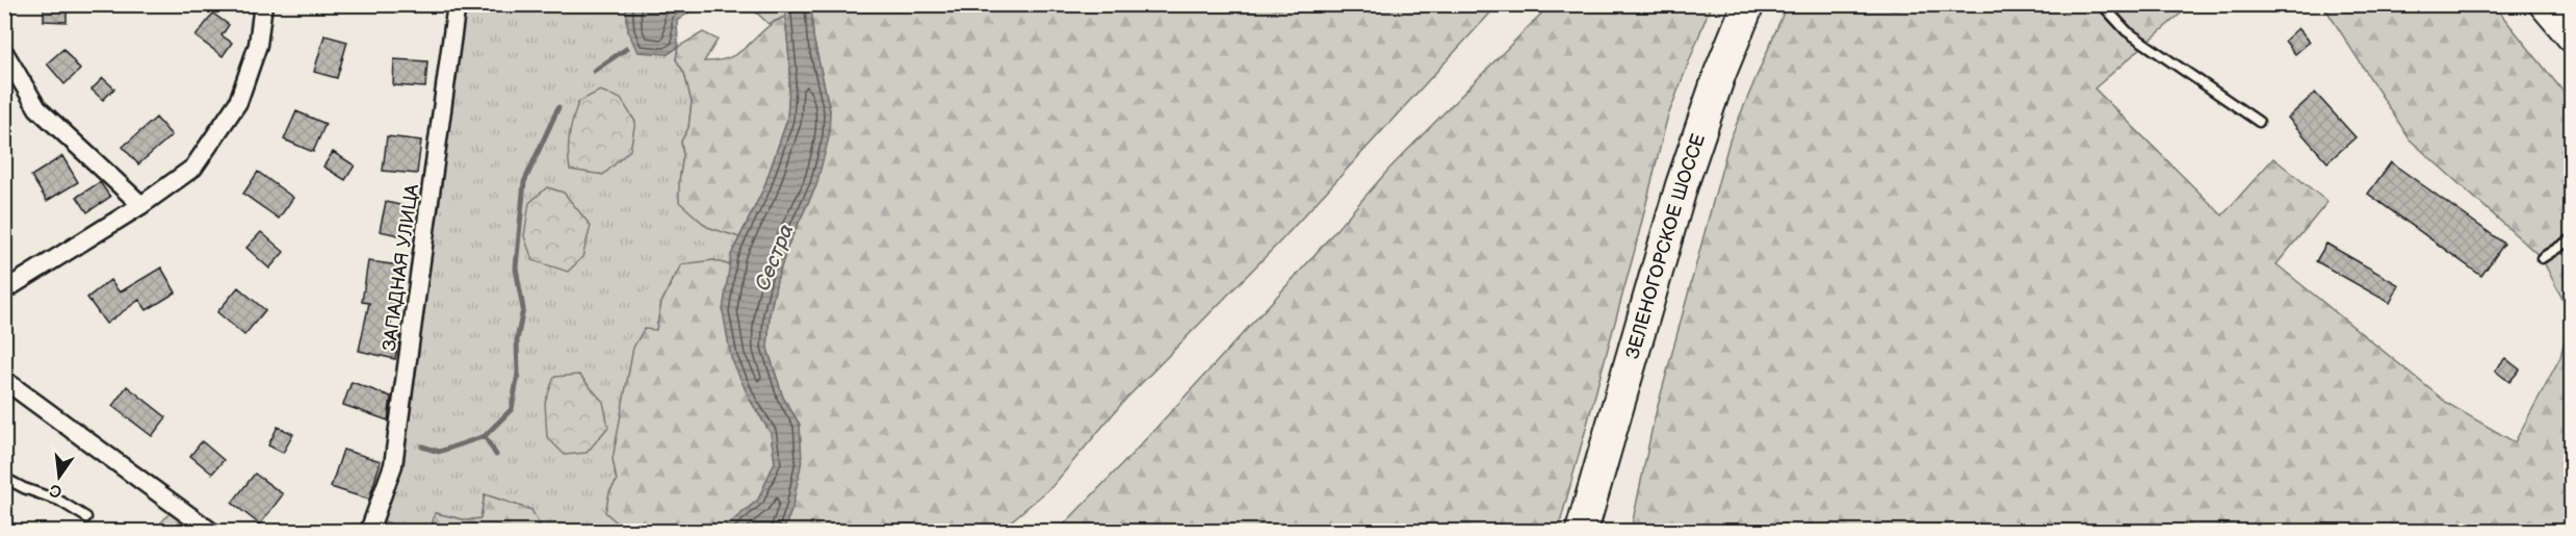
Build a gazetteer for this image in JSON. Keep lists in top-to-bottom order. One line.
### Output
{"streets":{"highway":["ЗЕЛЕНОГОРСКОЕ ШОССЕ"],"street":["ЗАПАДНАЯ УЛИЦА"]},"water":["Сестра"],"north":"bottom"}
